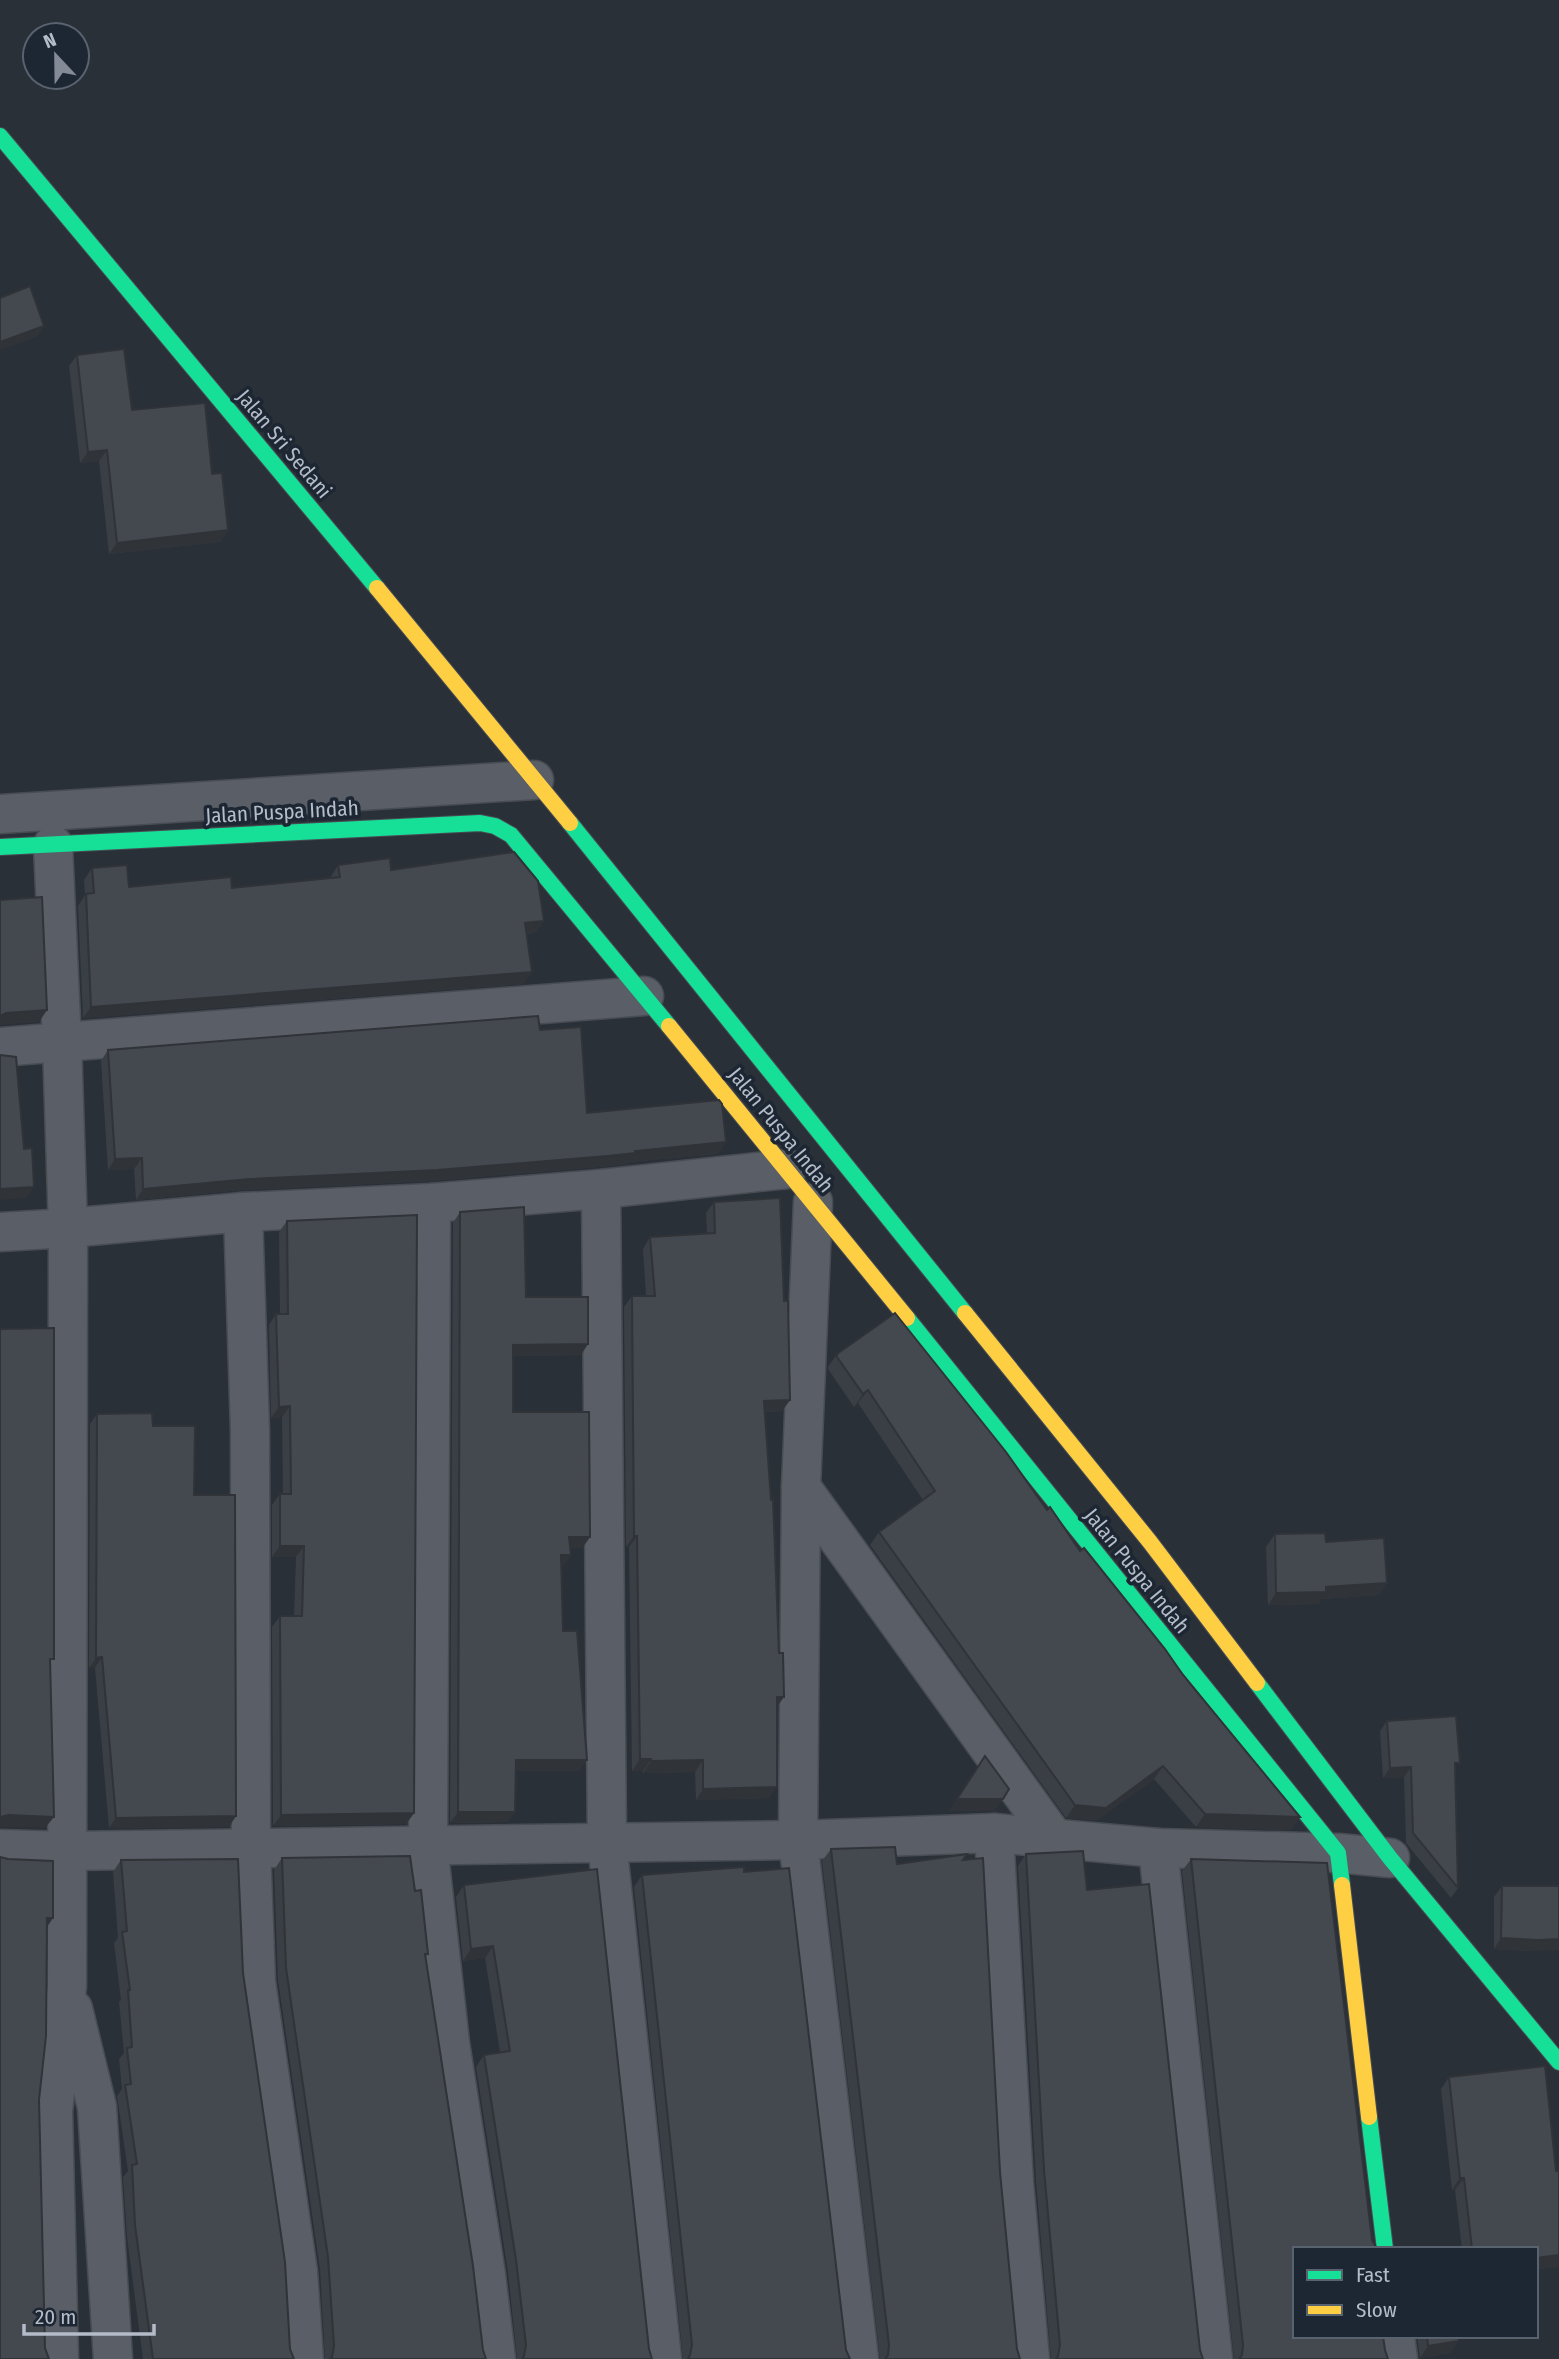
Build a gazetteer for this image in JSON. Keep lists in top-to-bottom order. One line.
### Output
{"streets":{"street":["Jalan Sri Sedani","Jalan Puspa Indah"]},"legend":["Fast","Slow"],"scale_bar":"20 m","north":"top"}
